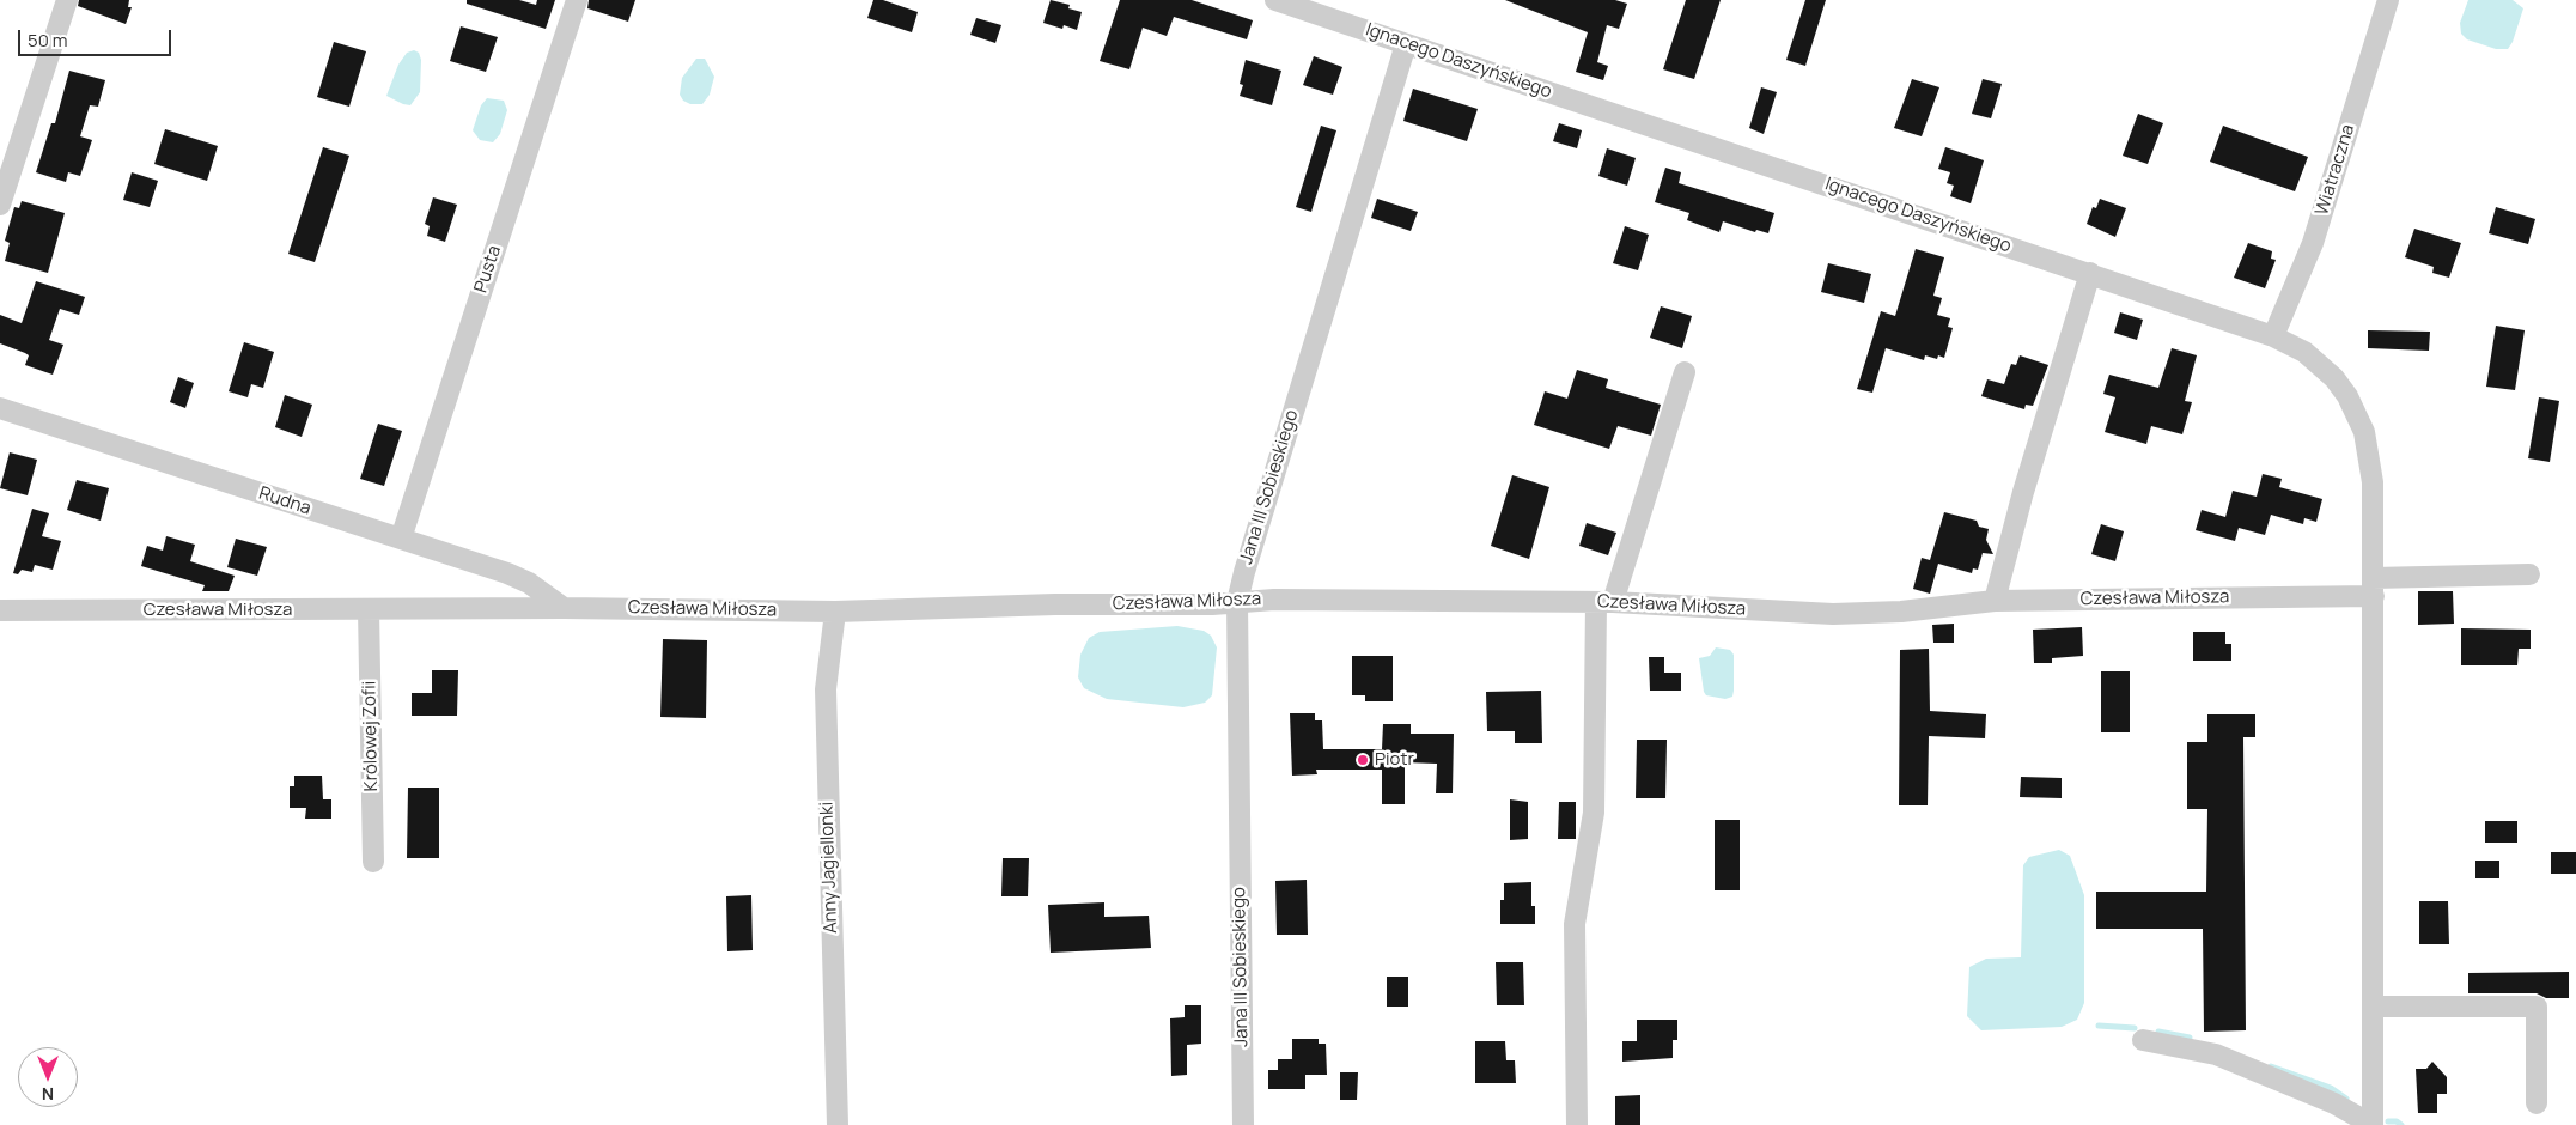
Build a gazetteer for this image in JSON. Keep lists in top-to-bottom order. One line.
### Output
{"streets":{"street":["Ignacego Daszyńskiego","Wiatraczna","Pusta","Jana III Sobieskiego","Rudna","Czesława Miłosza","Królowej Zofii","Anny Jagiellonki"]},"crossings":[["Ignacego Daszyńskiego","Wiatraczna"],["Ignacego Daszyńskiego","Jana III Sobieskiego"],["Ignacego Daszyńskiego","Czesława Miłosza"],["Pusta","Rudna"],["Jana III Sobieskiego","Czesława Miłosza"],["Rudna","Czesława Miłosza"],["Czesława Miłosza","Królowej Zofii"],["Czesława Miłosza","Anny Jagiellonki"]],"places":["Piotr"],"scale_bar":"50 m","north":"bottom"}
